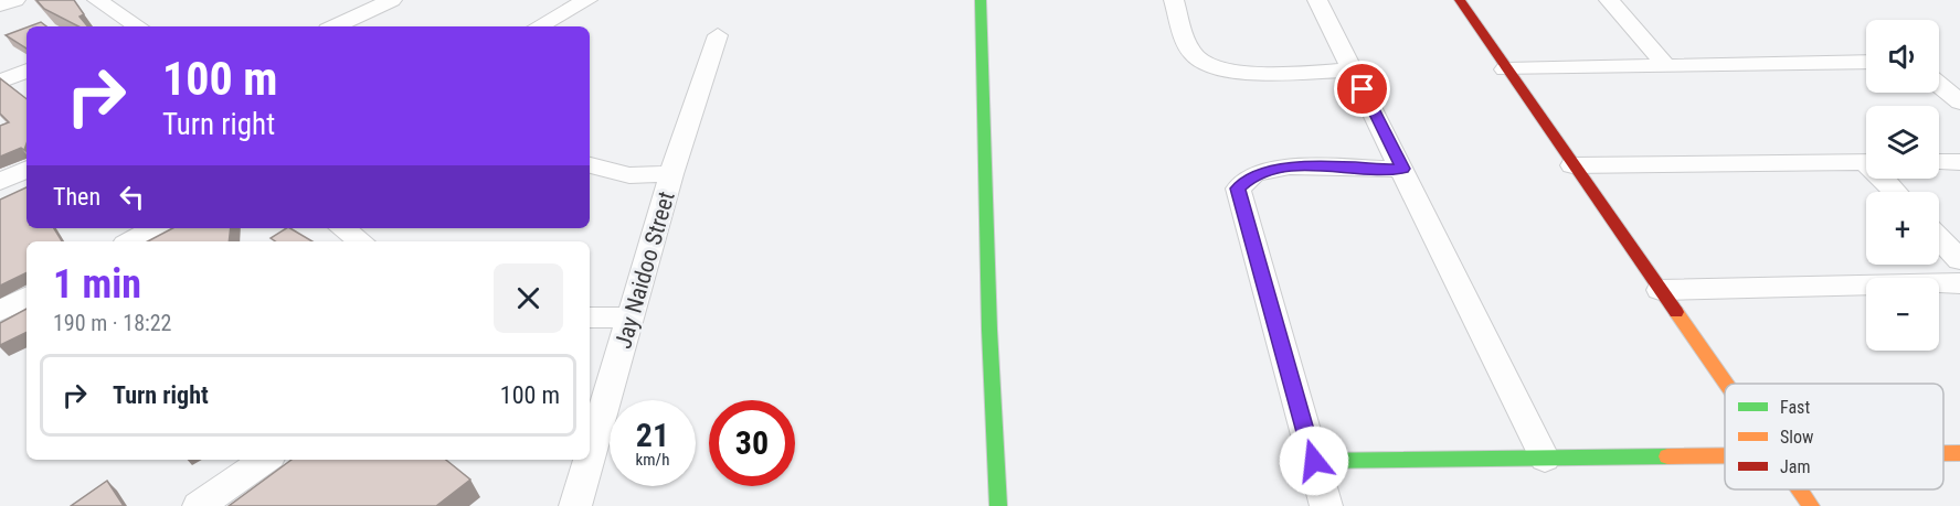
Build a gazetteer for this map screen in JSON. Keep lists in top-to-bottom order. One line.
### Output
{"streets":{"street":["Jay Naidoo Street"]},"legend":["Fast","Slow","Jam"],"page":{"map_buttons":["+","−"],"turn":["100 m","Turn right"],"then":"Then","heading":["1 min","190 m · 18:22"],"list":[{"name":"Turn right","value":"100 m"}],"speed":"21 km/h","limit":"30"}}
